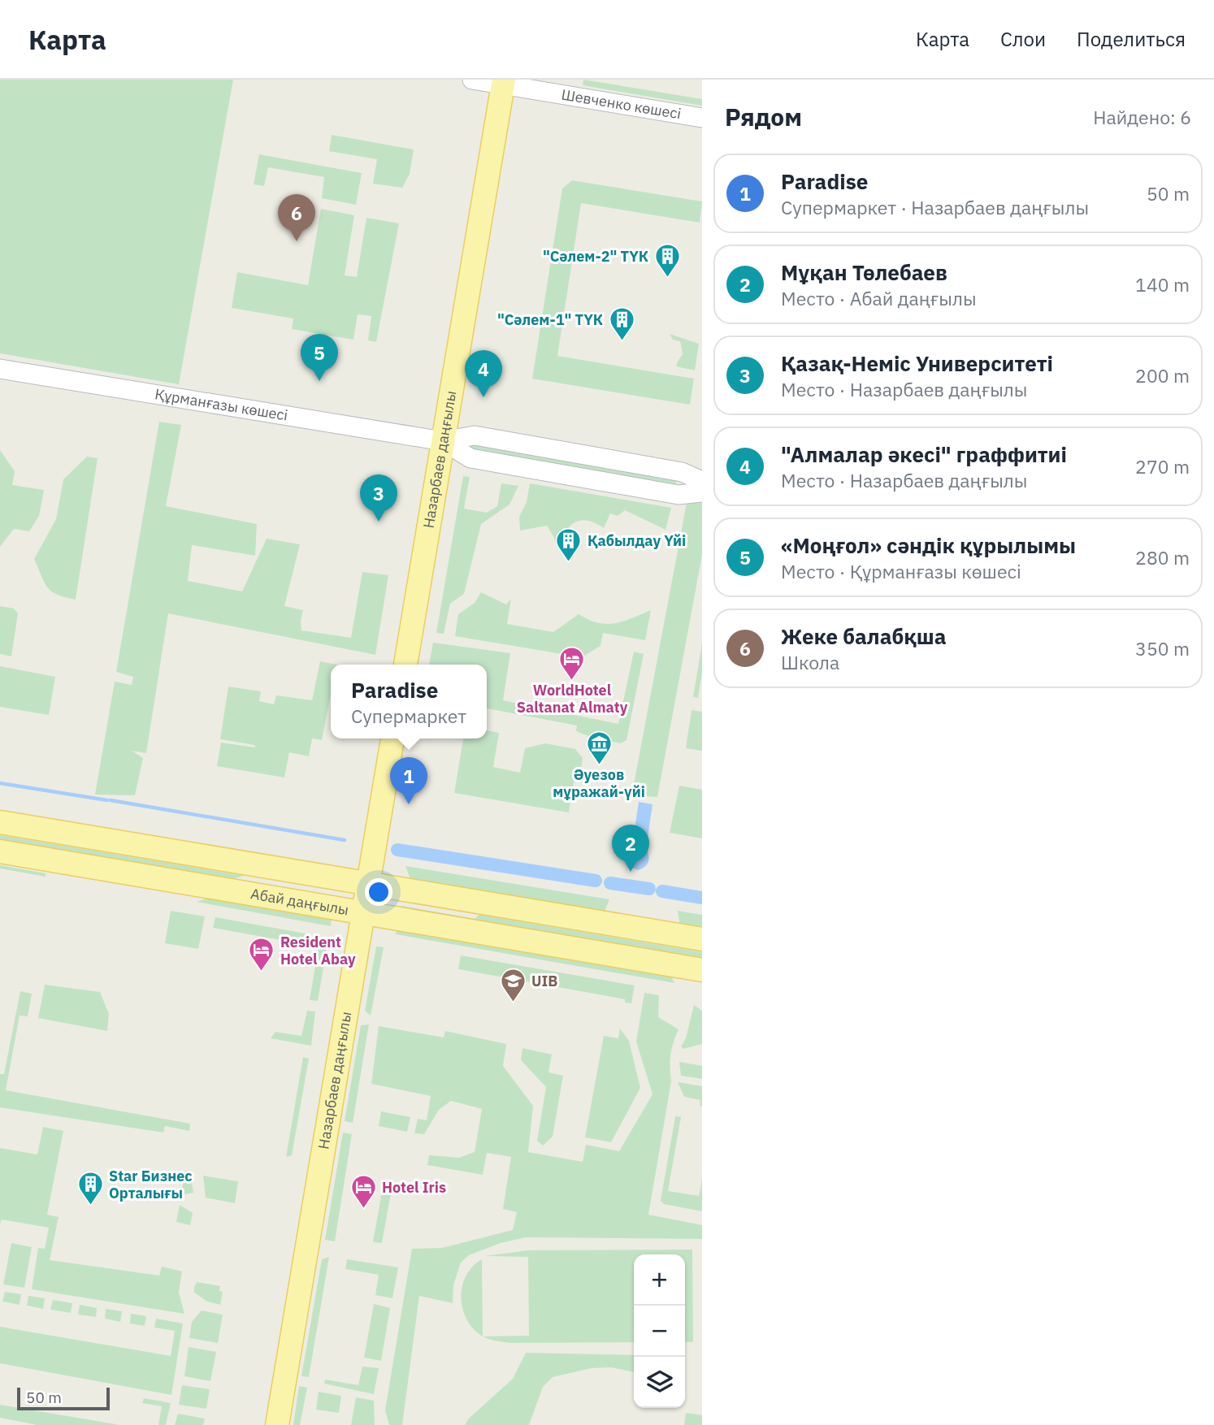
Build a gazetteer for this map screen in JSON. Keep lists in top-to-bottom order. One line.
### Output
{"streets":{"main road":["Назарбаев даңғылы","Абай даңғылы"],"street":["Шевченко көшесі","Құрманғазы көшесі"]},"crossings":[["Шевченко көшесі","Назарбаев даңғылы"],["Құрманғазы көшесі","Назарбаев даңғылы"],["Назарбаев даңғылы","Абай даңғылы"]],"places":{"building":["\"Сәлем-2\" ТҮК","\"Сәлем-1\" ТҮК","Қабылдау Үйі","Star Бизнес Орталығы"],"hotel":["WorldHotel Saltanat Almaty","Resident Hotel Abay","Hotel Iris"],"museum":["Әуезов мұражай-үйі"],"school or university":["UIB"]},"scale_bar":"50 m","page":{"header":"Карта","nav":["Карта","Слои","Поделиться"],"heading":["Рядом","Найдено: 6"],"list":[{"mark":"1","name":"Paradise","note":"Супермаркет · Назарбаев даңғылы","value":"50 m"},{"mark":"2","name":"Мұқан Төлебаев","note":"Место · Абай даңғылы","value":"140 m"},{"mark":"3","name":"Қазақ-Неміс Университеті","note":"Место · Назарбаев даңғылы","value":"200 m"},{"mark":"4","name":"\"Алмалар әкесі\" граффитиі","note":"Место · Назарбаев даңғылы","value":"270 m"},{"mark":"5","name":"«Моңғол» сәндік құрылымы","note":"Место · Құрманғазы көшесі","value":"280 m"},{"mark":"6","name":"Жеке балабқша","note":"Школа","value":"350 m"}],"pins":["6","5","4","3","1","2"],"popup":["Paradise","Супермаркет"],"map_buttons":["+","−"],"scale":"50 m"}}
